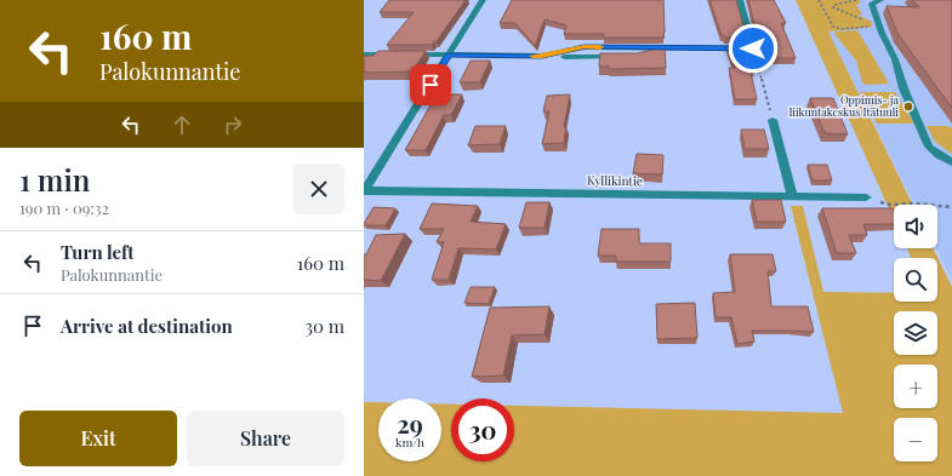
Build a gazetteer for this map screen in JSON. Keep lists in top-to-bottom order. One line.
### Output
{"streets":{"street":["Kyllikintie"]},"places":["Oppimis- ja liikuntakeskus Itätuuli"],"page":{"turn":["160 m","Palokunnantie"],"heading":["1 min","190 m · 09:32"],"map_buttons":["+","−"],"list":[{"name":"Turn left","note":"Palokunnantie","value":"160 m"},{"name":"Arrive at destination","value":"30 m"}],"speed":"29 km/h","limit":"30","buttons":["Exit","Share"]}}
